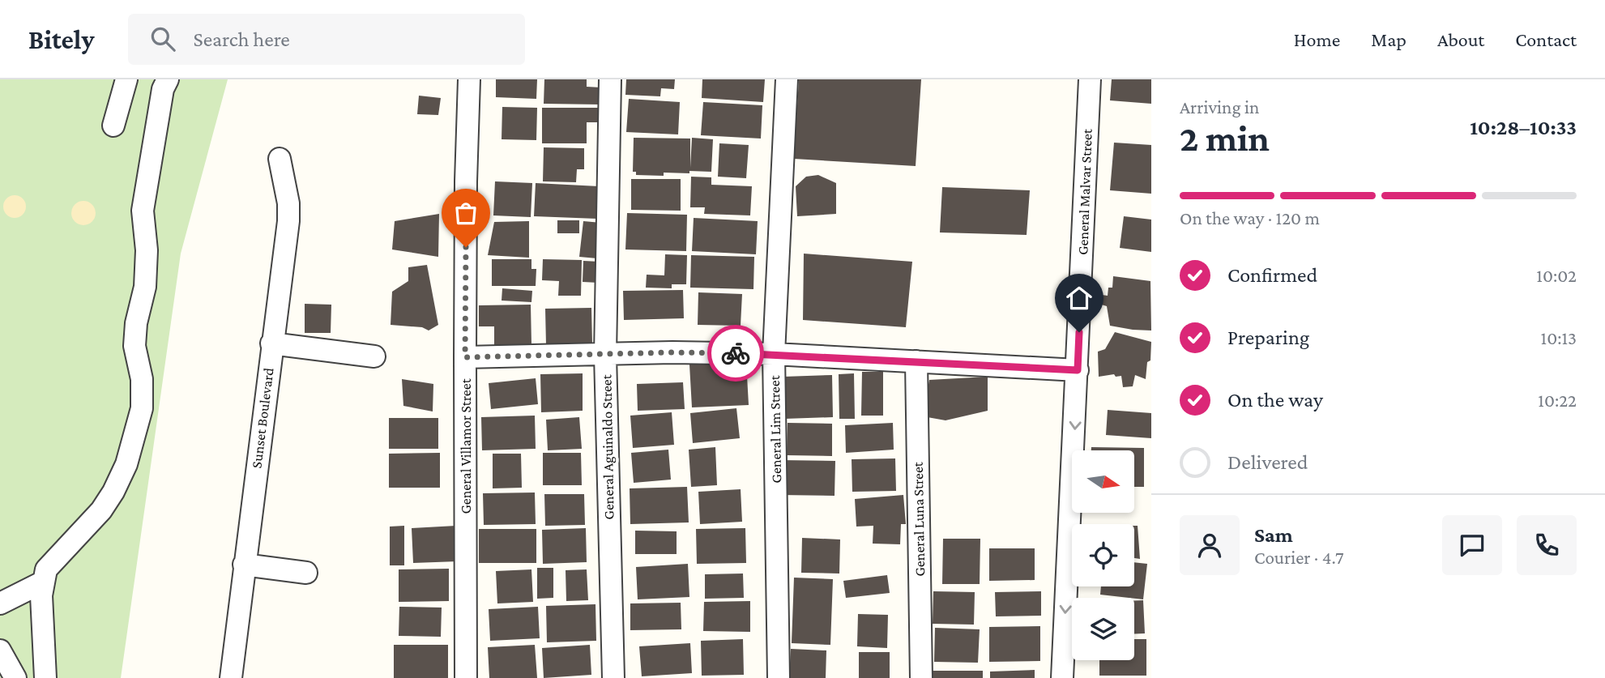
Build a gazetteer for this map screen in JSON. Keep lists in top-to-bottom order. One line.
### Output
{"streets":{"street":["General Malvar Street","Sunset Boulevard","General Lim Street","General Villamor Street","General Aguinaldo Street","General Luna Street"]},"one_way":["General Malvar Street"],"north":"right","page":{"header":"Bitely","search":"Search here","nav":["Home","Map","About","Contact"],"heading":["2 min","Arriving in","10:28–10:33"],"panel":["Sam","Courier · 4.7"],"bar":"On the way · 120 m","list":[["Confirmed","10:02"],["Preparing","10:13"],["On the way","10:22"],"Delivered"]}}
